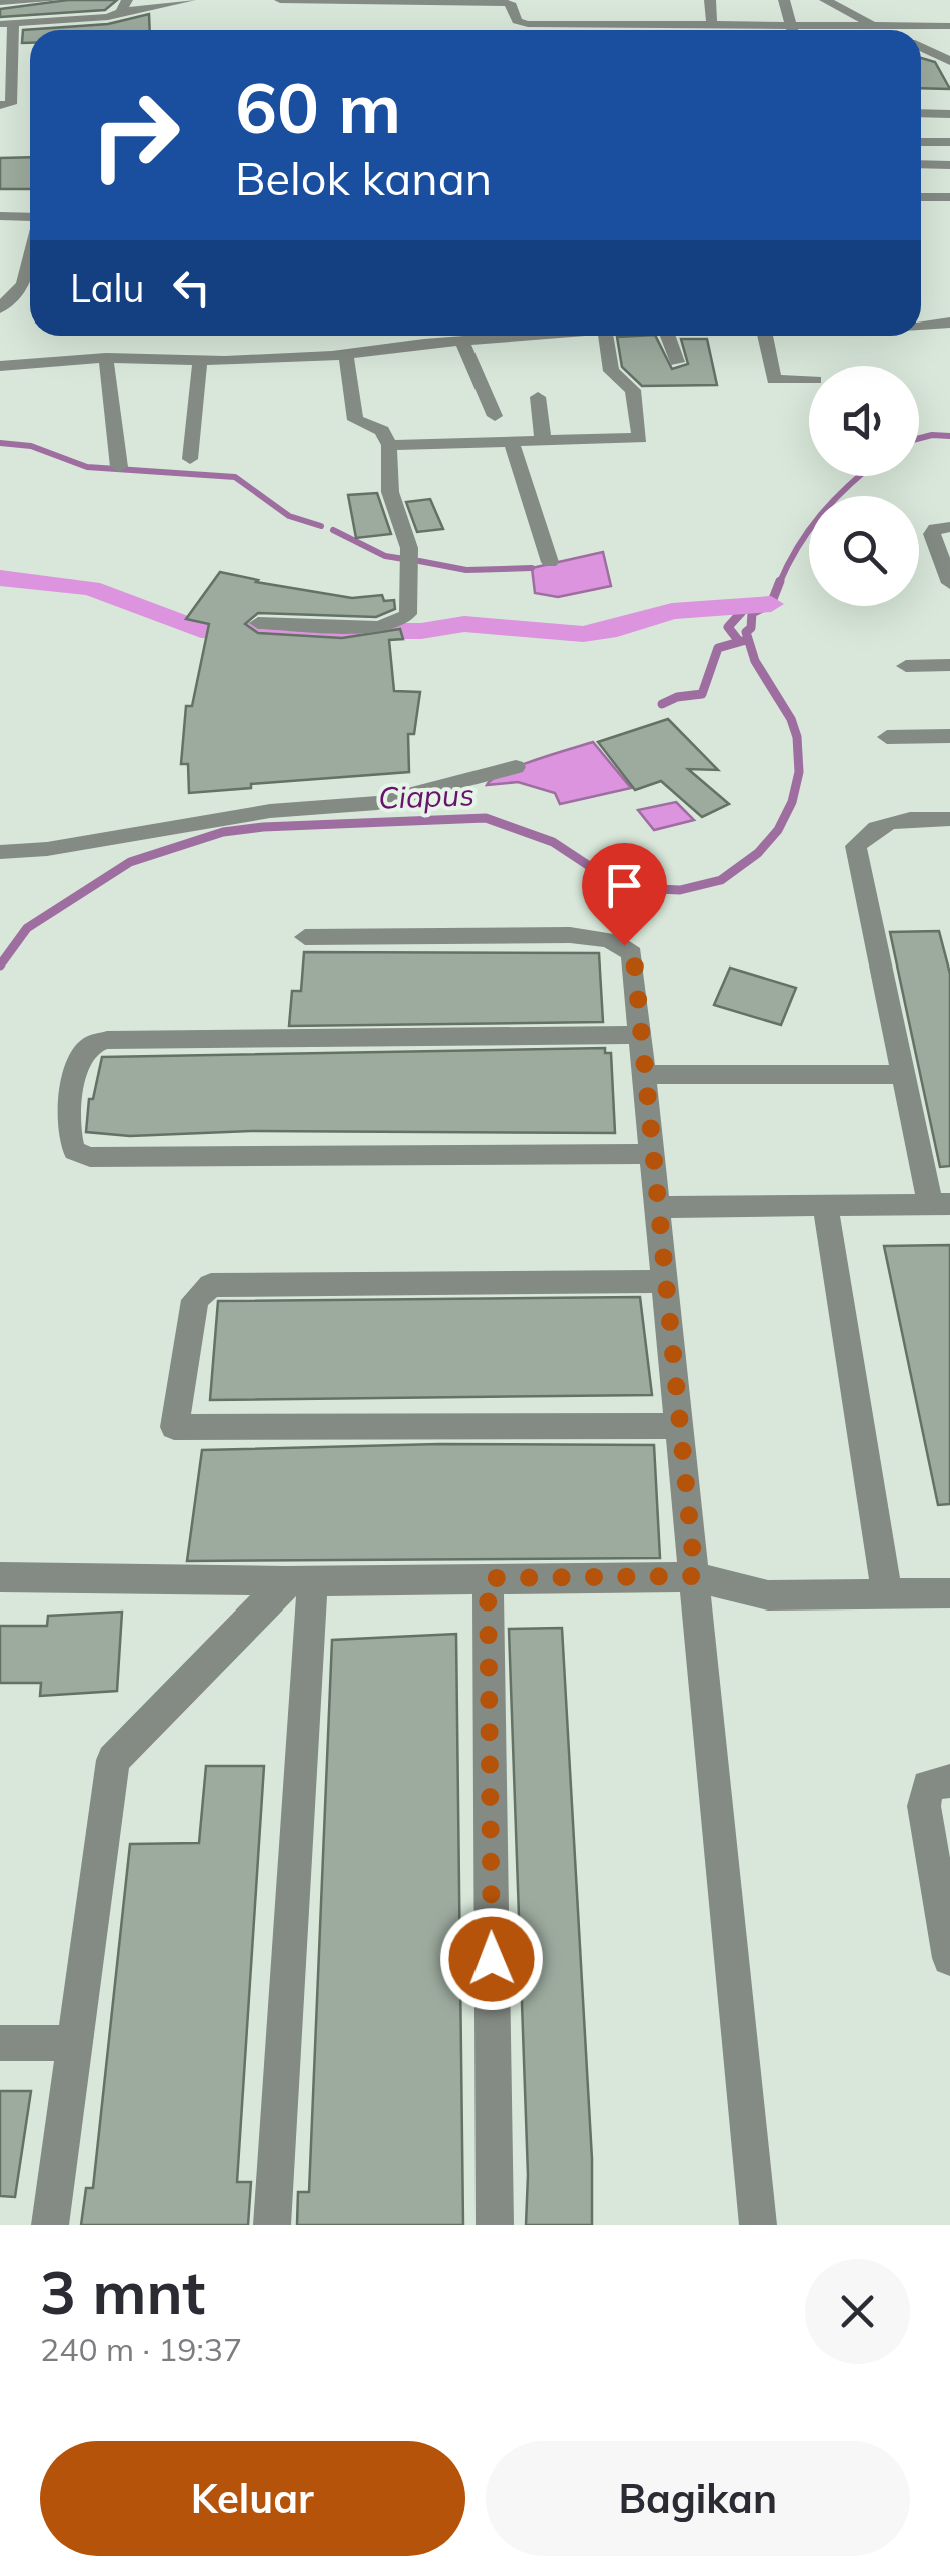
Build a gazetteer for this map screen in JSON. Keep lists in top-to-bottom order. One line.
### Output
{"water":["Ciapus"],"page":{"turn":["60 m","Belok kanan"],"then":"Lalu","heading":["3 mnt","240 m · 19:37"],"buttons":["Keluar","Bagikan"]}}
